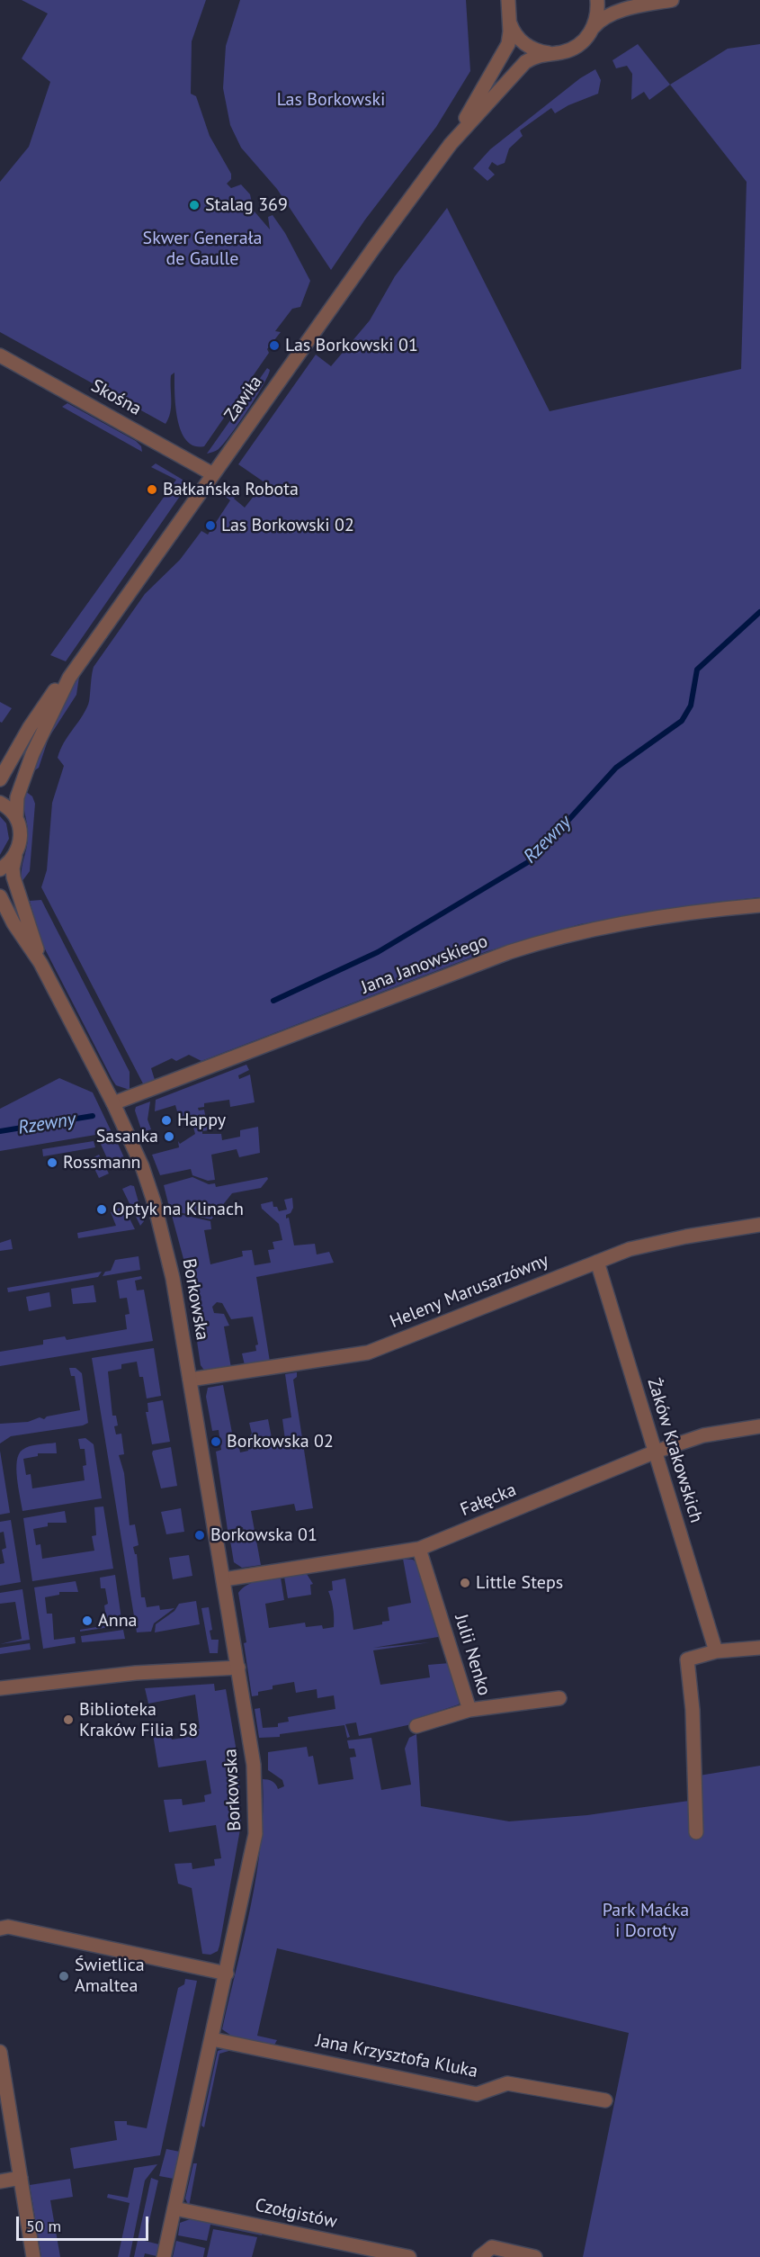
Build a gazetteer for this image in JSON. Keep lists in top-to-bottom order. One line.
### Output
{"streets":{"street":["Skośna","Zawiła","Jana Janowskiego","Heleny Marusarzówny","Borkowska","Żaków Krakowskich","Fałęcka","Julii Nenko","Jana Krzysztofa Kluka","Czołgistów"]},"crossings":[["Skośna","Zawiła"],["Zawiła","Borkowska"],["Jana Janowskiego","Borkowska"],["Heleny Marusarzówny","Borkowska"],["Heleny Marusarzówny","Żaków Krakowskich"],["Borkowska","Fałęcka"],["Borkowska","Jana Krzysztofa Kluka"],["Borkowska","Czołgistów"],["Żaków Krakowskich","Fałęcka"],["Fałęcka","Julii Nenko"]],"water":["Rzewny"],"parks":["Las Borkowski","Skwer Generała de Gaulle","Park Maćka i Doroty"],"places":["Stalag 369","Las Borkowski 01","Bałkańska Robota","Las Borkowski 02","Happy","Sasanka","Rossmann","Optyk na Klinach","Borkowska 02","Borkowska 01","Little Steps","Anna","Biblioteka Kraków Filia 58","Świetlica Amaltea"],"scale_bar":"50 m"}
